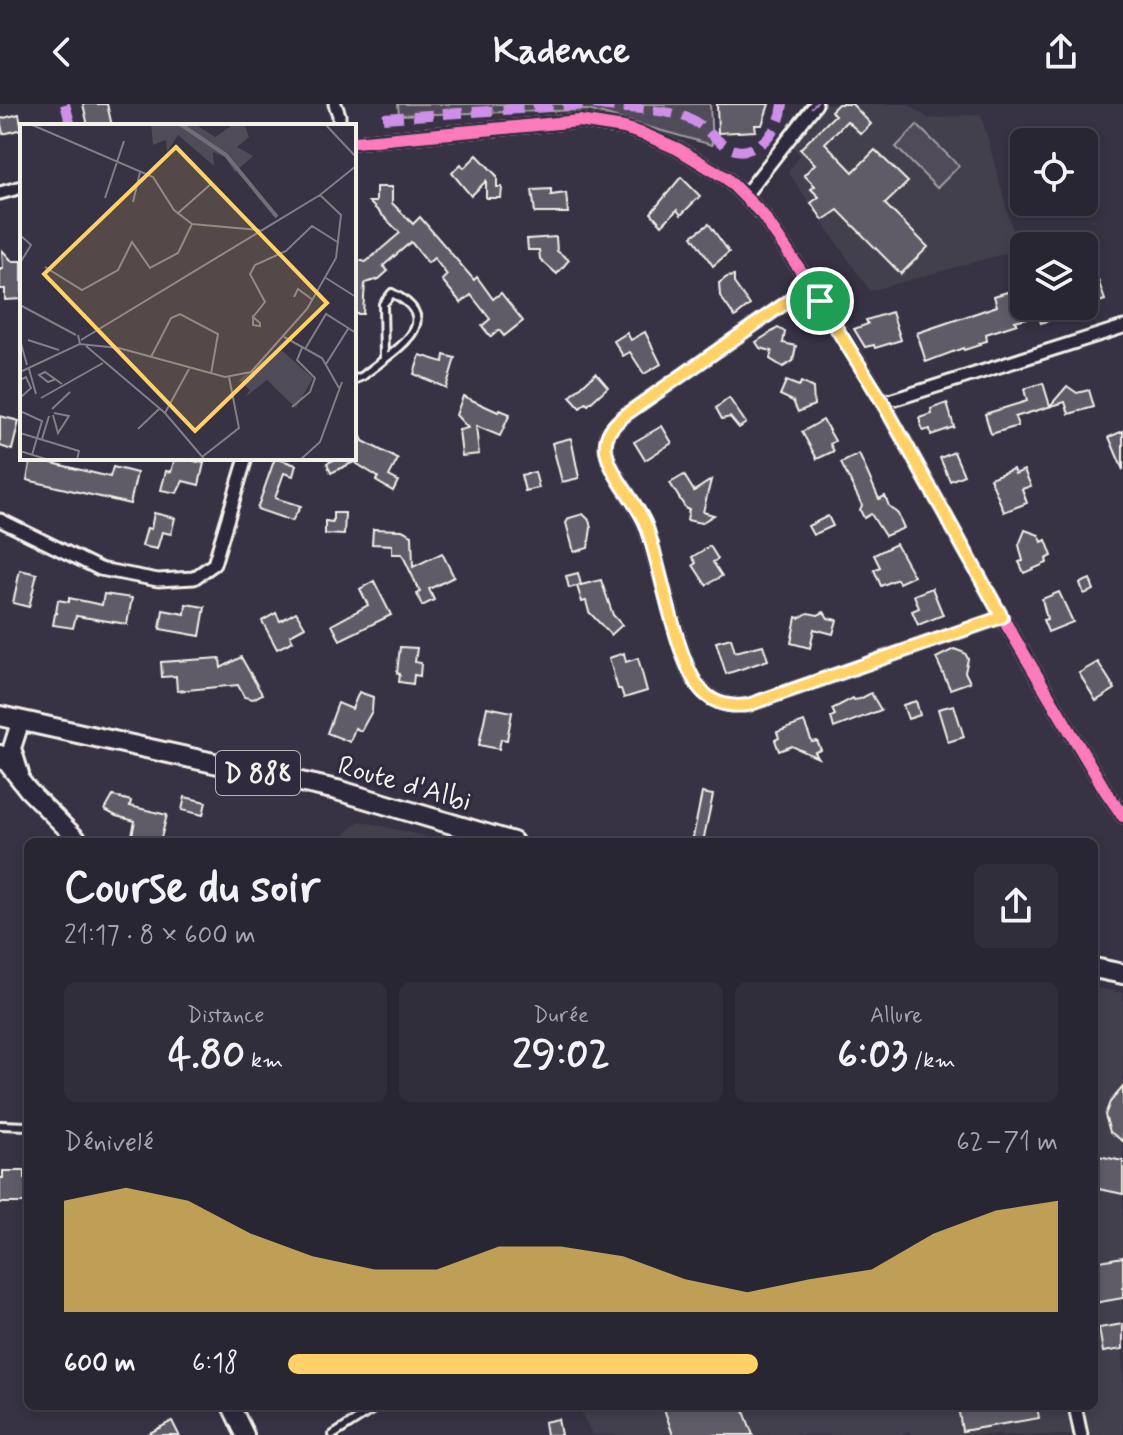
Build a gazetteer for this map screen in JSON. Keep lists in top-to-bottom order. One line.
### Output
{"streets":{"main road":["D 888","Route d'Albi"]},"page":{"header":"Kadence","heading":["Course du soir","21:17 · 8 × 600 m"],"stats":[["Distance","4.80 km"],["Durée","29:02"],["Allure","6:03 /km"]],"chart":["Dénivelé","62–71 m"],"list":[{"name":"600 m","note":"6:18"}]}}
